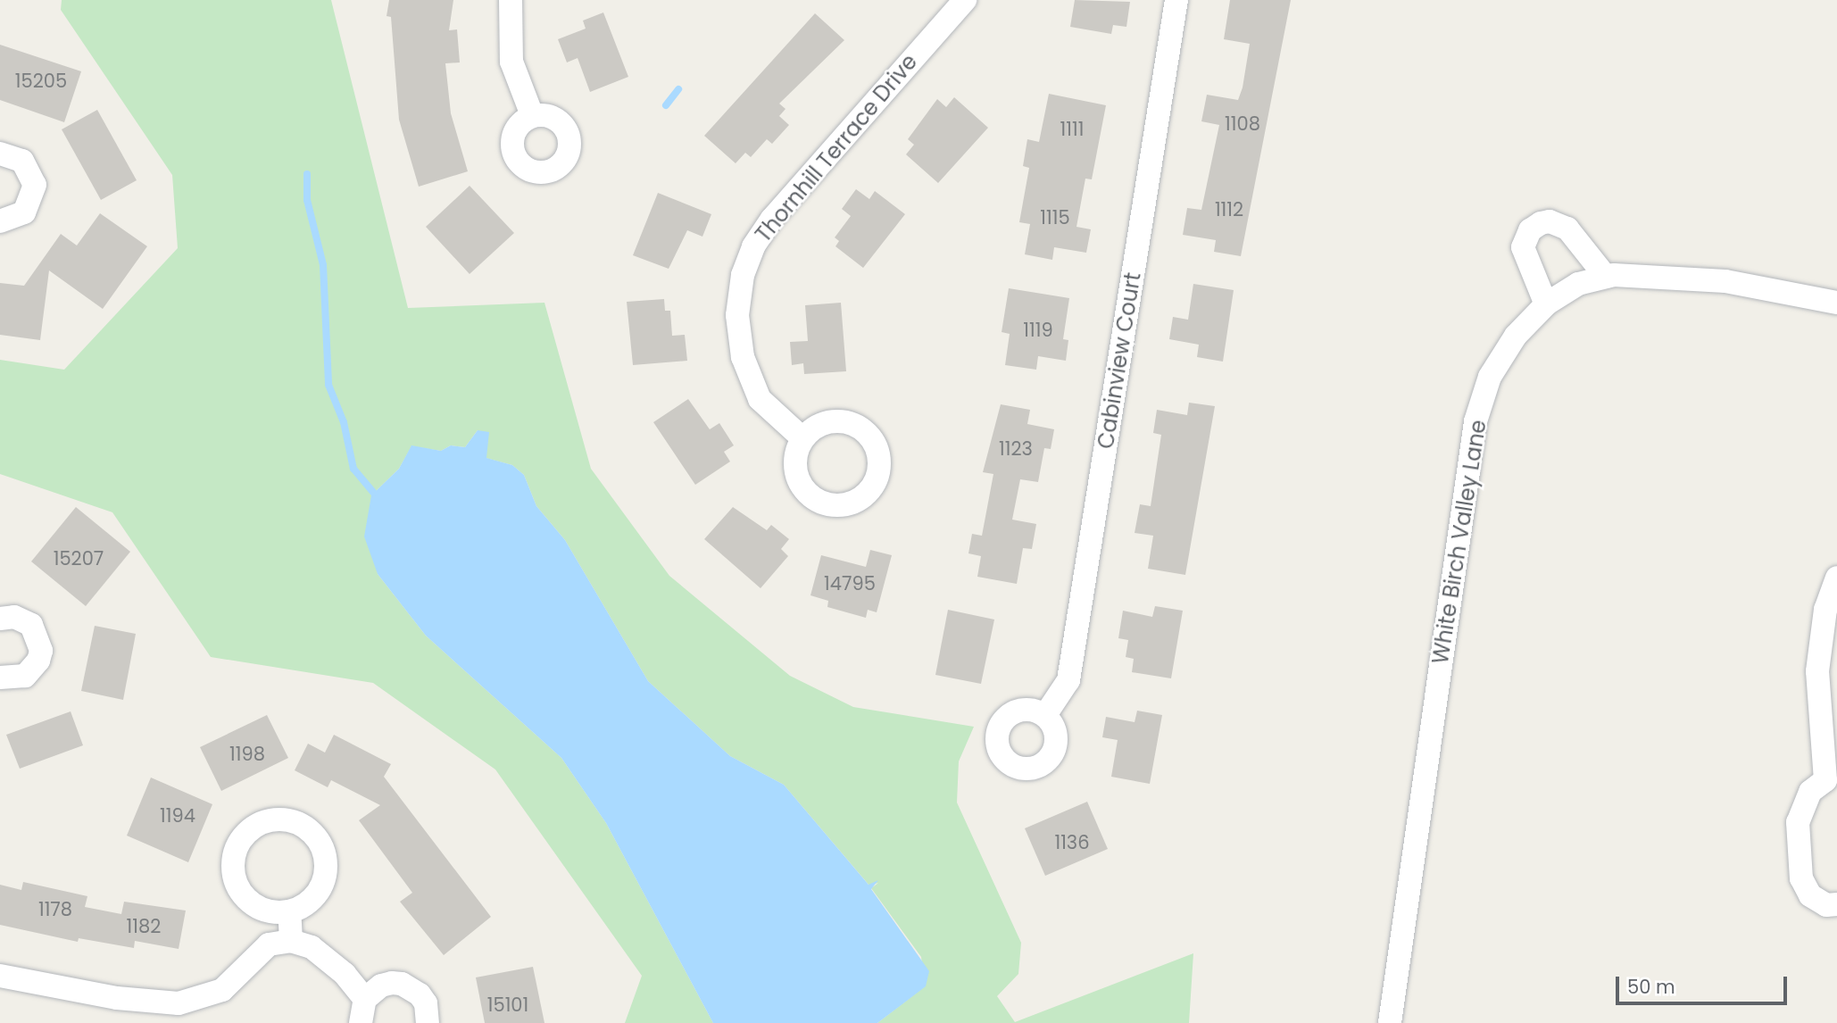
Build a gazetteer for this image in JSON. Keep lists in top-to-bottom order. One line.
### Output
{"streets":{"street":["Thornhill Terrace Drive","Cabinview Court","White Birch Valley Lane"]},"house_numbers":["15205","1108","1111","1112","1115","1119","1123","15207","14795","1198","1194","1136","1178","1182","15101"],"scale_bar":"50 m"}
